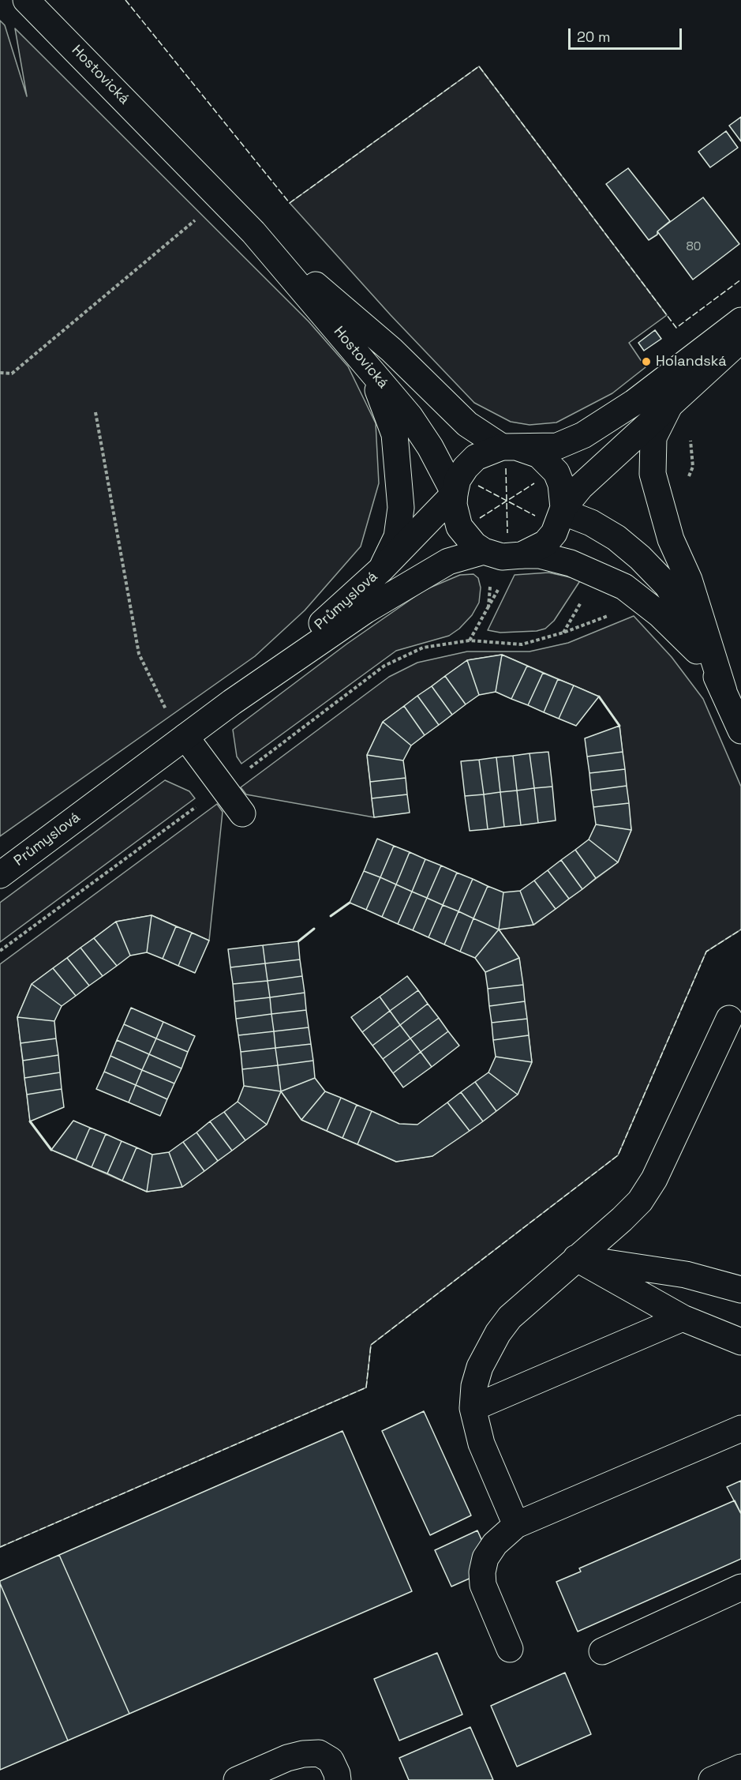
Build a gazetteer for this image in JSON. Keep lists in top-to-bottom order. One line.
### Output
{"streets":{"street":["Hostovická","Průmyslová"]},"crossings":[["Hostovická","Průmyslová"]],"places":["Holandská"],"house_numbers":["80"],"scale_bar":"20 m"}
